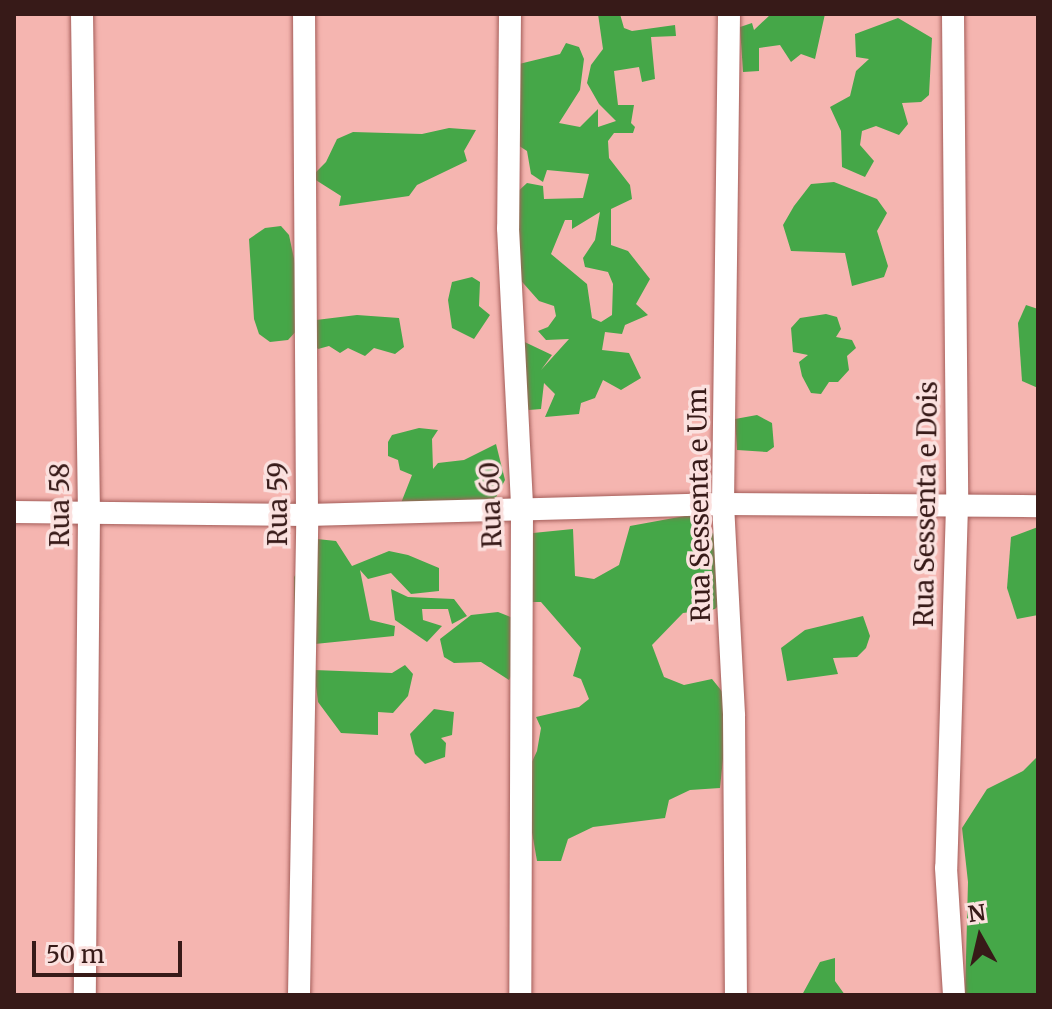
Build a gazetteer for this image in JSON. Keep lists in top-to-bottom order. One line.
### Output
{"streets":{"street":["Rua 59","Rua Sessenta e Dois","Rua 58","Rua 60","Rua Sessenta e Um"]},"scale_bar":"50 m","north":"top"}
